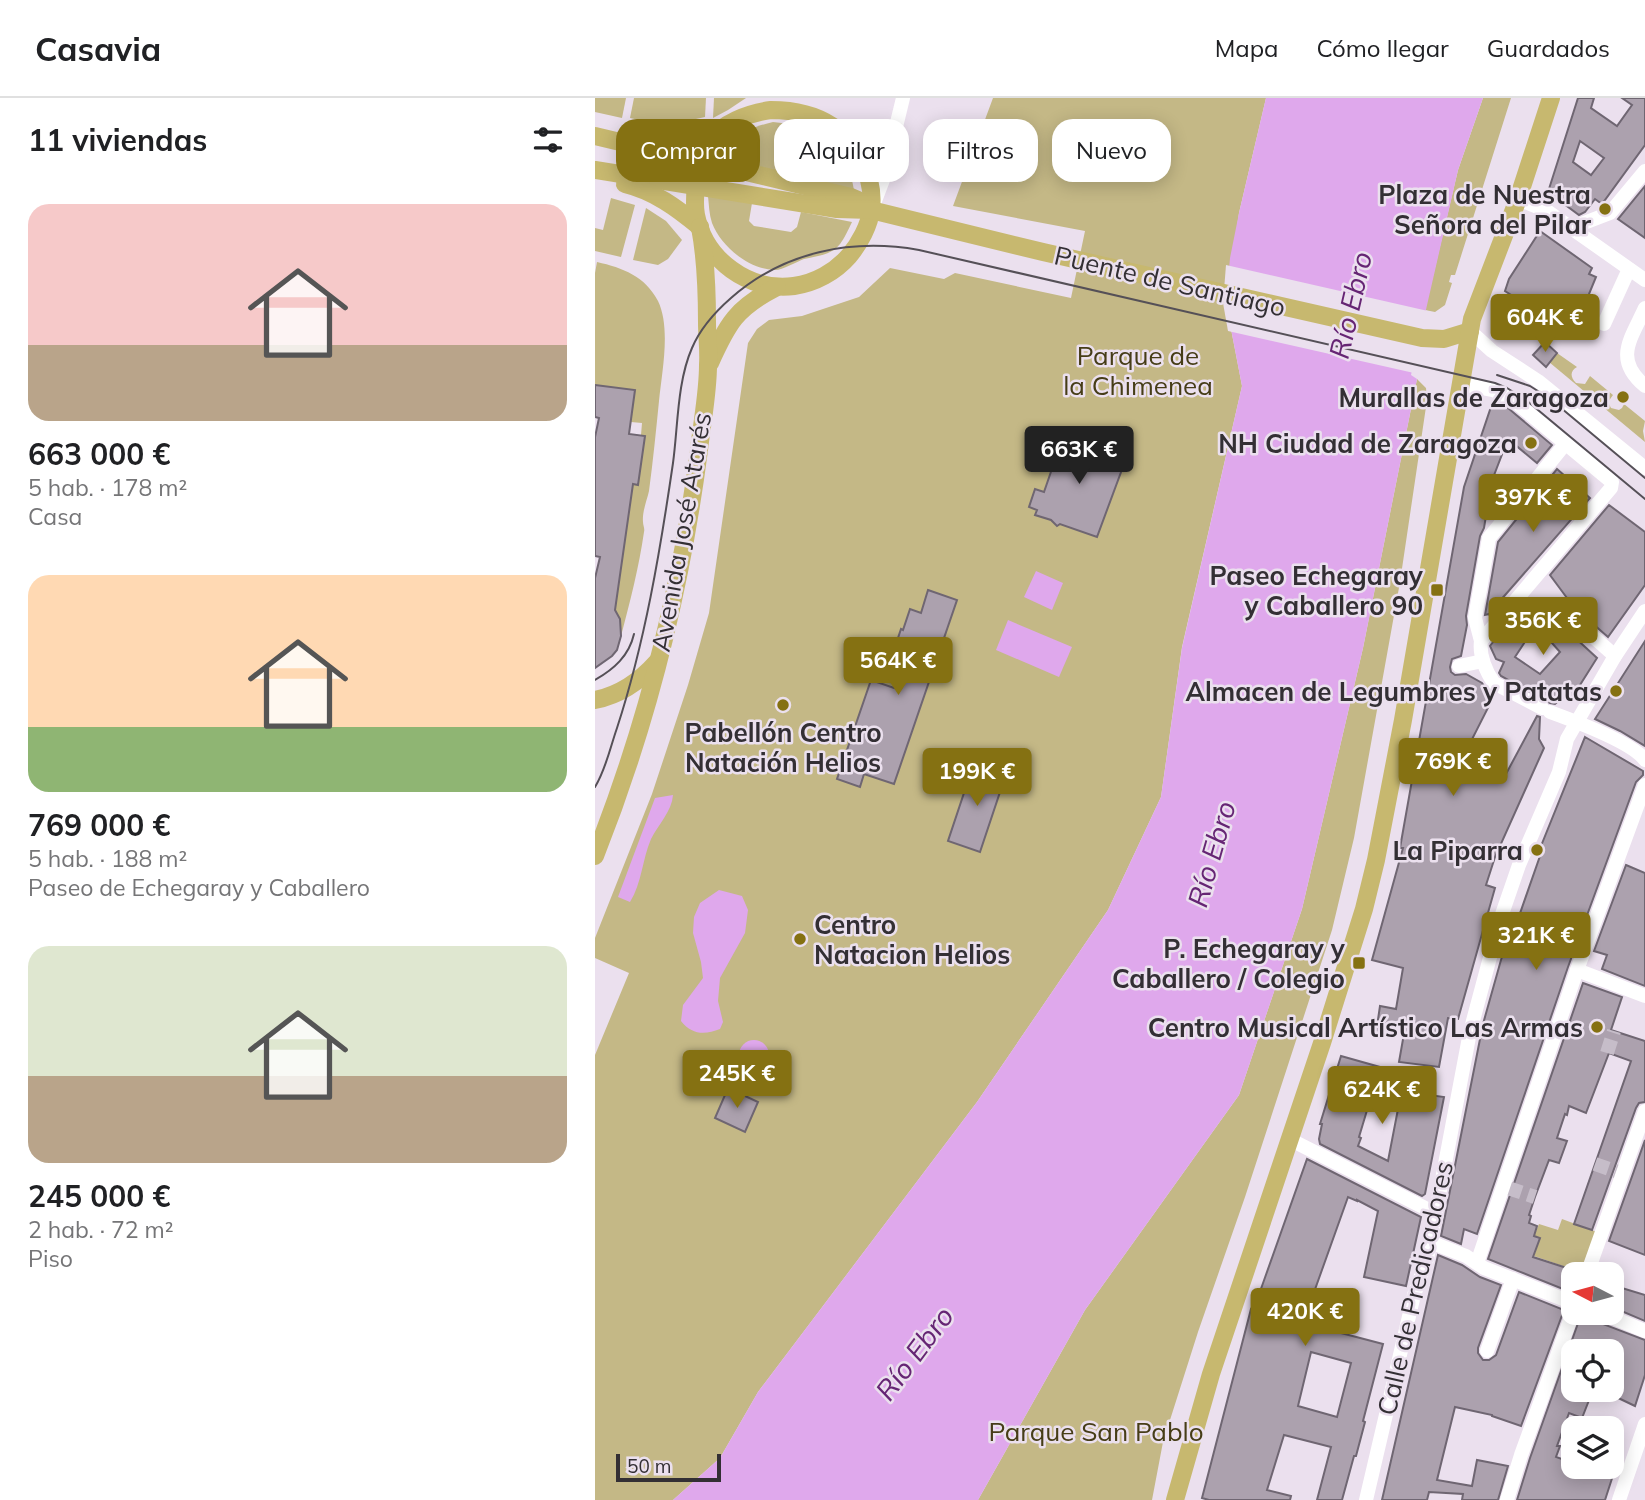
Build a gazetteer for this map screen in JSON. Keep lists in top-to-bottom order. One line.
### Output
{"streets":{"main road":["Puente de Santiago","Avenida José Atarés"],"street":["Calle de Predicadores"]},"water":["Río Ebro"],"parks":["Parque de la Chimenea","Parque San Pablo"],"places":{"other":["Plaza de Nuestra Señora del Pilar","Murallas de Zaragoza","NH Ciudad de Zaragoza","Almacen de Legumbres y Patatas","Pabellón Centro Natación Helios","La Piparra","Centro Natacion Helios","Centro Musical Artístico Las Armas"],"transit":["Paseo Echegaray y Caballero 90","P. Echegaray y Caballero / Colegio"]},"scale_bar":"50 m","north":"left","page":{"header":"Casavia","nav":["Mapa","Cómo llegar","Guardados"],"heading":"11 viviendas","chip":["Comprar","Alquilar","Filtros","Nuevo"],"list":[{"name":"663 000 €","note":"5 hab. · 178 m² · Casa"},{"name":"769 000 €","note":"5 hab. · 188 m² · Paseo de Echegaray y Caballero"},{"name":"245 000 €","note":"2 hab. · 72 m² · Piso"}],"price":["604K €","663K €","397K €","356K €","564K €","769K €","199K €","321K €","245K €","624K €","420K €"],"scale":"50 m"}}
